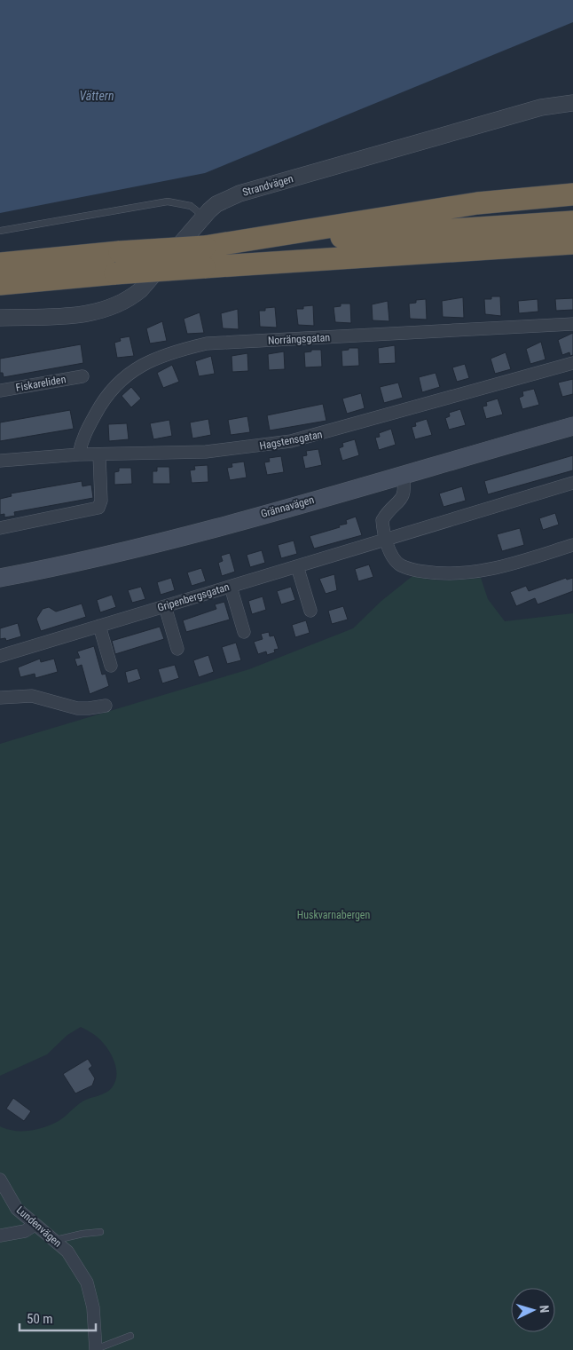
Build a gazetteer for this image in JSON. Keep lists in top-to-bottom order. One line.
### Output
{"streets":{"main road":["Grännavägen"],"street":["Strandvägen","Norrängsgatan","Fiskareliden","Hagstensgatan","Gripenbergsgatan","Lundenvägen"]},"crossings":[["Norrängsgatan","Hagstensgatan"]],"water":["Vättern"],"parks":["Huskvarnabergen"],"scale_bar":"50 m","north":"right"}
